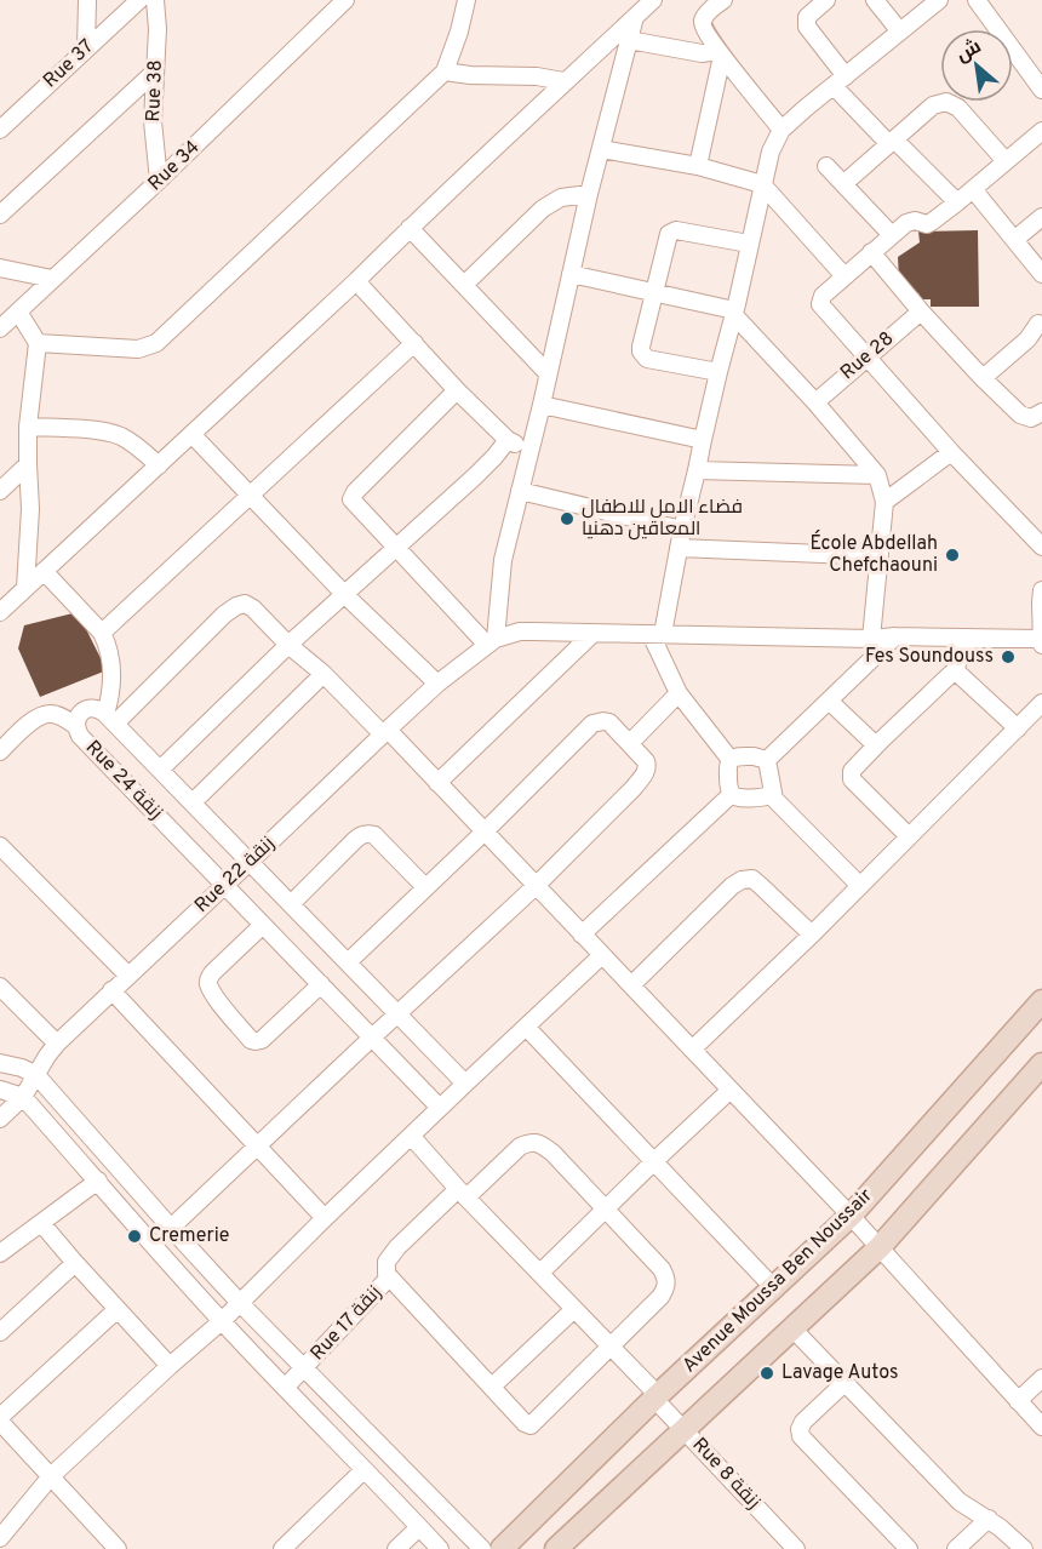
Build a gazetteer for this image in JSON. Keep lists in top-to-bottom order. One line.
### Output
{"streets":{"street":["Rue 37","Rue 38","Rue 34","Rue 28","Rue 24 زنقة","Rue 22 زنقة","Avenue Moussa Ben Noussair","Rue 17 زنقة","Rue 8 زنقة"]},"crossings":[["Rue 38","Rue 34"],["Rue 24 زنقة","Rue 22 زنقة"],["Avenue Moussa Ben Noussair","Rue 8 زنقة"],["Rue 17 زنقة","Rue 8 زنقة"]],"places":["فضاء الامل للاطفال المعاقين دهنيا","École Abdellah Chefchaouni","Fes Soundouss","Cremerie","Lavage Autos"],"north":"top left"}
